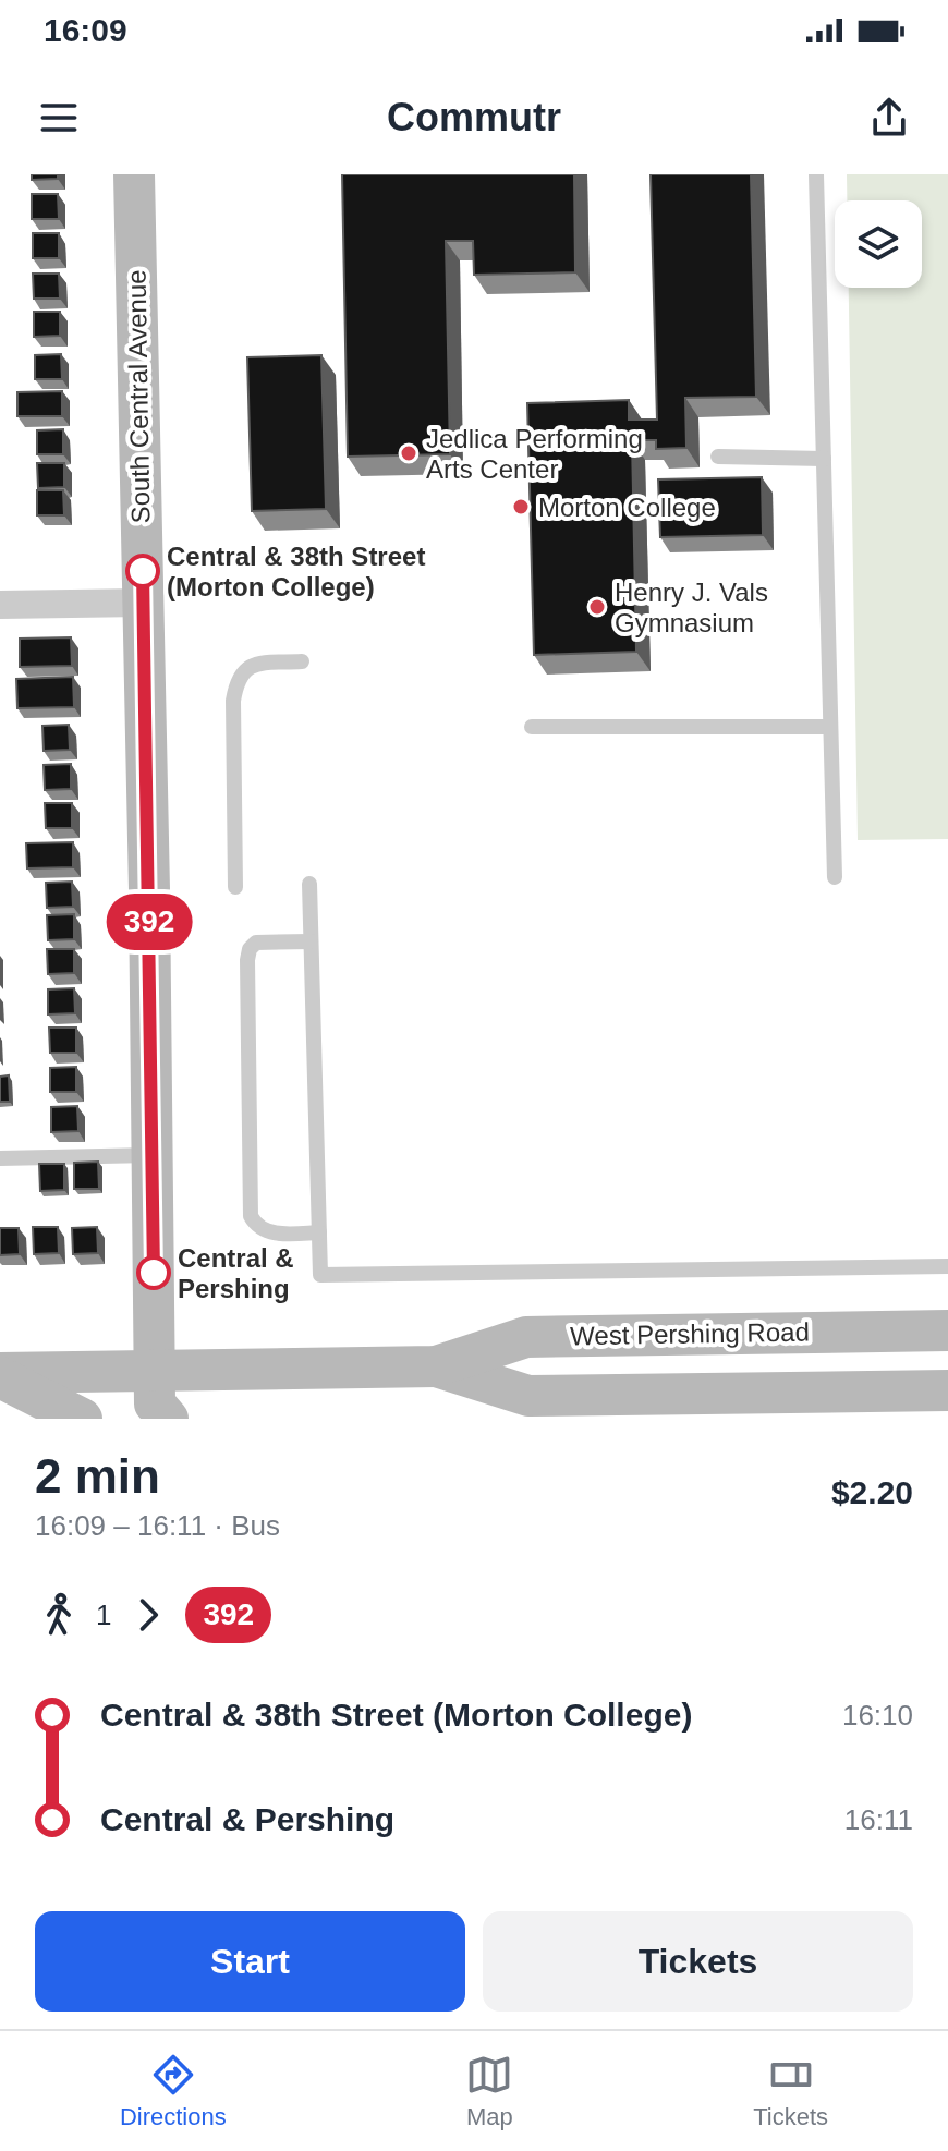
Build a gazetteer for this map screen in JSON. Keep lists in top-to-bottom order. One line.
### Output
{"streets":{"main road":["South Central Avenue","West Pershing Road"]},"crossings":[["South Central Avenue","West Pershing Road"]],"places":["Jedlica Performing Arts Center","Morton College","Central & 38th Street (Morton College)","Henry J. Vals Gymnasium","Central & Pershing"],"lines":["bus line 392"],"page":{"status":"16:09","header":"Commutr","on_map":"392","heading":["2 min","16:09 – 16:11 · Bus","$2.20"],"legs":["1","392"],"list":[{"name":"Central & 38th Street (Morton College)","value":"16:10"},{"name":"Central & Pershing","value":"16:11"}],"buttons":["Start","Tickets"],"tabs":["Directions","Map","Tickets"]}}
